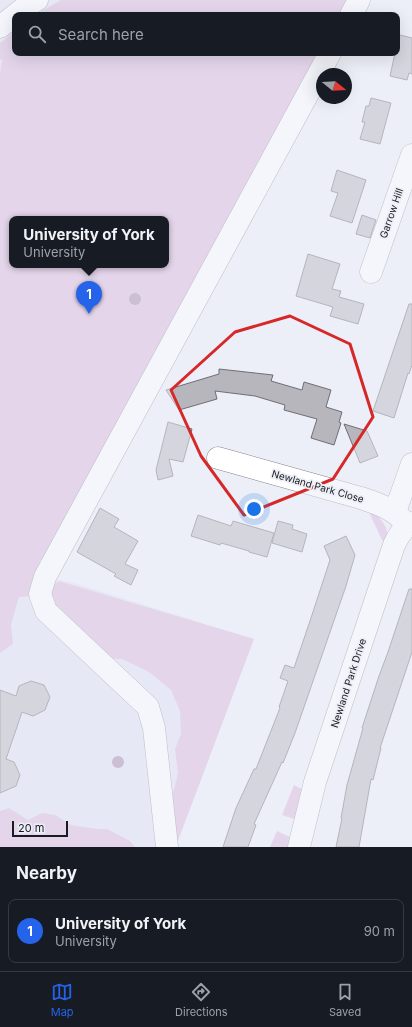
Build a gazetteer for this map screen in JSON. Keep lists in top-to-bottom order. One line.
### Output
{"streets":{"street":["Garrow Hill","Newland Park Close","Newland Park Drive"]},"crossings":[["Newland Park Close","Newland Park Drive"]],"scale_bar":"20 m","north":"right","page":{"search":"Search here","popup":["University of York","University"],"pins":"1","scale":"20 m","heading":"Nearby","list":[{"mark":"1","name":"University of York","note":"University","value":"90 m"}],"nav":["Map","Directions","Saved"]}}
